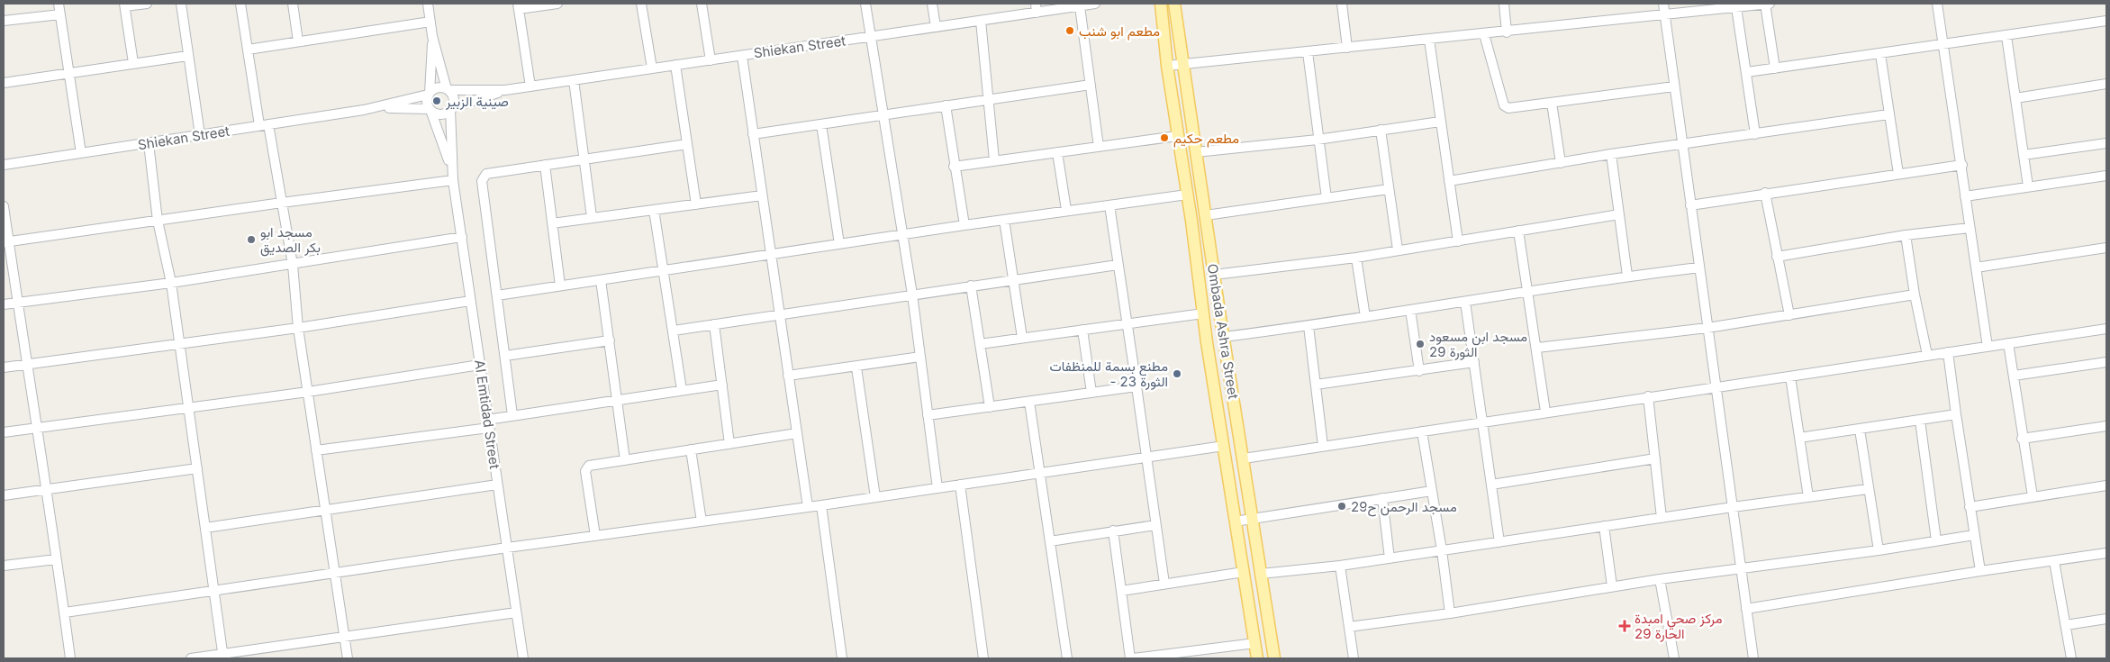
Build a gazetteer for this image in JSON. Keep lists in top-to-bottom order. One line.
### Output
{"streets":{"main road":["Ombada Ashra Street"],"street":["Shiekan Street","Al Emtidad Street"]},"places":{"other":["مطعم ابو شنب","صينية الزبير","مطعم حكيم","مسجد ابو بكر الصديق","مسجد ابن مسعود الثورة 29","مطنع بسمة للمنظفات - الثورة 23","مسجد الرحمن ح29"],"health":["مركز صحي امبدة الحارة 29"]}}
